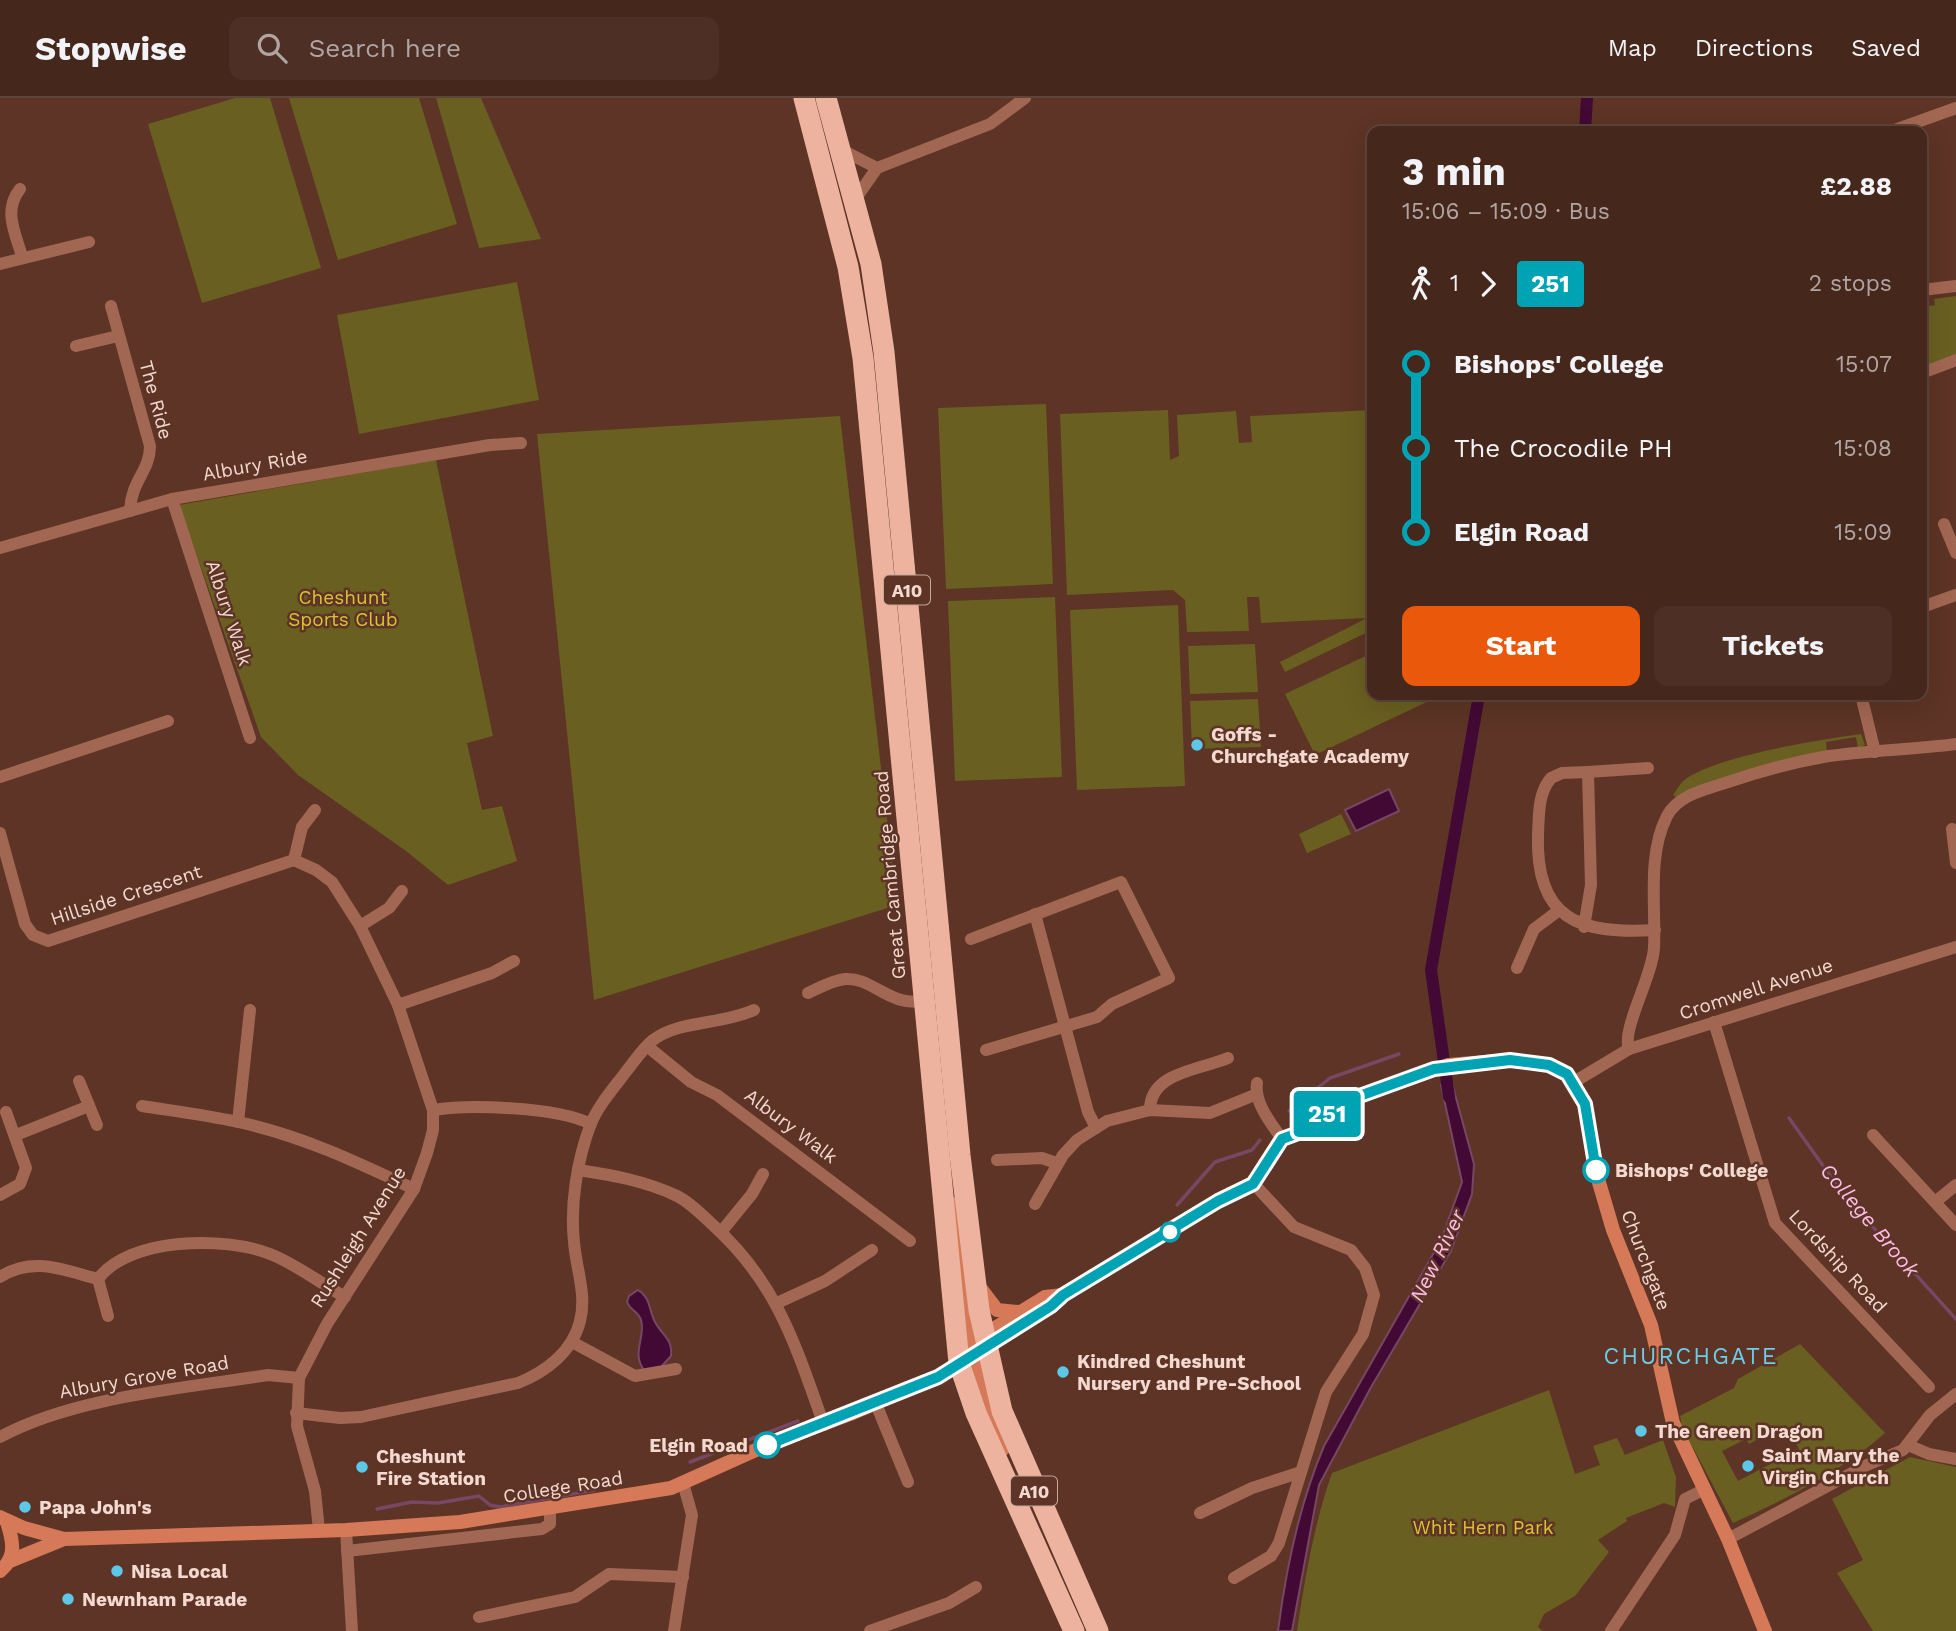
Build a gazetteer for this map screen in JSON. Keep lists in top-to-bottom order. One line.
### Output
{"streets":{"highway":["A10","Great Cambridge Road"],"street":["The Ride","Albury Ride","Albury Walk","Hillside Crescent","Cromwell Avenue","Rushleigh Avenue","Churchgate","Lordship Road","Albury Grove Road","College Road"]},"crossings":[["The Ride","Albury Ride"],["Albury Ride","Albury Walk"],["Great Cambridge Road","College Road"],["Hillside Crescent","Rushleigh Avenue"],["Cromwell Avenue","Churchgate"],["Cromwell Avenue","Lordship Road"],["Rushleigh Avenue","Albury Grove Road"],["Rushleigh Avenue","College Road"]],"districts":["CHURCHGATE"],"water":["College Brook","New River"],"parks":["Cheshunt Sports Club","Whit Hern Park"],"places":["Goffs - Churchgate Academy","Bishops' College","Kindred Cheshunt Nursery and Pre-School","The Green Dragon","Elgin Road","Saint Mary the Virgin Church","Cheshunt Fire Station","Papa John's","Nisa Local","Newnham Parade"],"lines":["bus line 251"],"page":{"header":"Stopwise","search":"Search here","nav":["Map","Directions","Saved"],"on_map":"251","heading":["3 min","15:06 – 15:09 · Bus","£2.88"],"legs":["1","251","2 stops"],"list":[{"name":"Bishops' College","value":"15:07"},{"name":"The Crocodile PH","value":"15:08"},{"name":"Elgin Road","value":"15:09"}],"buttons":["Start","Tickets"]}}
